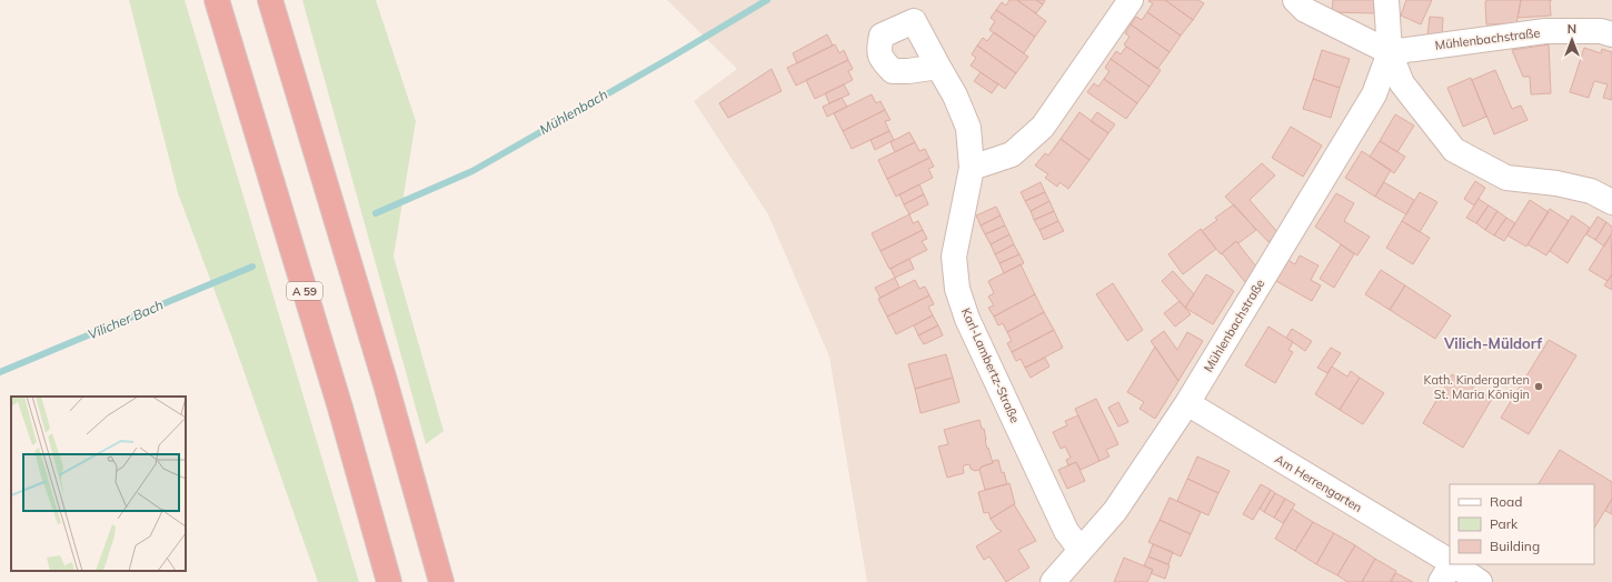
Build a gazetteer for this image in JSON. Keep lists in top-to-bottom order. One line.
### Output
{"streets":{"highway":["A 59"],"street":["Mühlenbachstraße","Karl-Lambertz-Straße","Am Herrengarten"]},"crossings":[["Mühlenbachstraße","Karl-Lambertz-Straße"],["Mühlenbachstraße","Am Herrengarten"]],"districts":["Vilich-Müldorf"],"water":["Mühlenbach","Vilicher Bach"],"places":["Kath. Kindergarten St. Maria Königin"],"legend":["Road","Park","Building"],"north":"top"}
